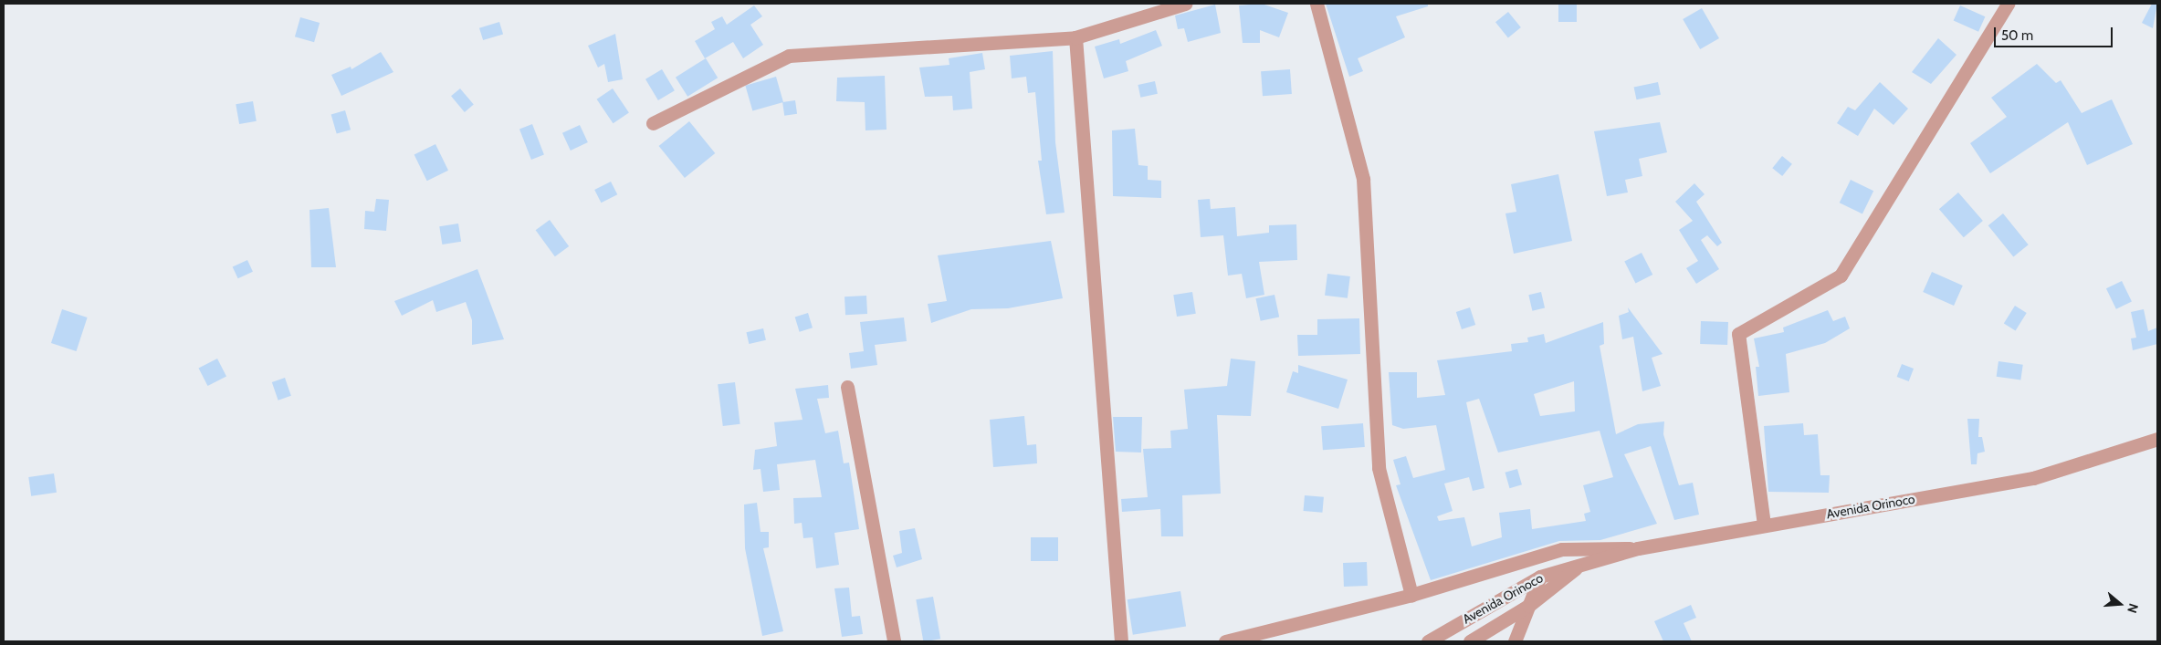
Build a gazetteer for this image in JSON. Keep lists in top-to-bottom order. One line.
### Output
{"streets":{"street":["Avenida Orinoco"]},"scale_bar":"50 m","north":"right"}
